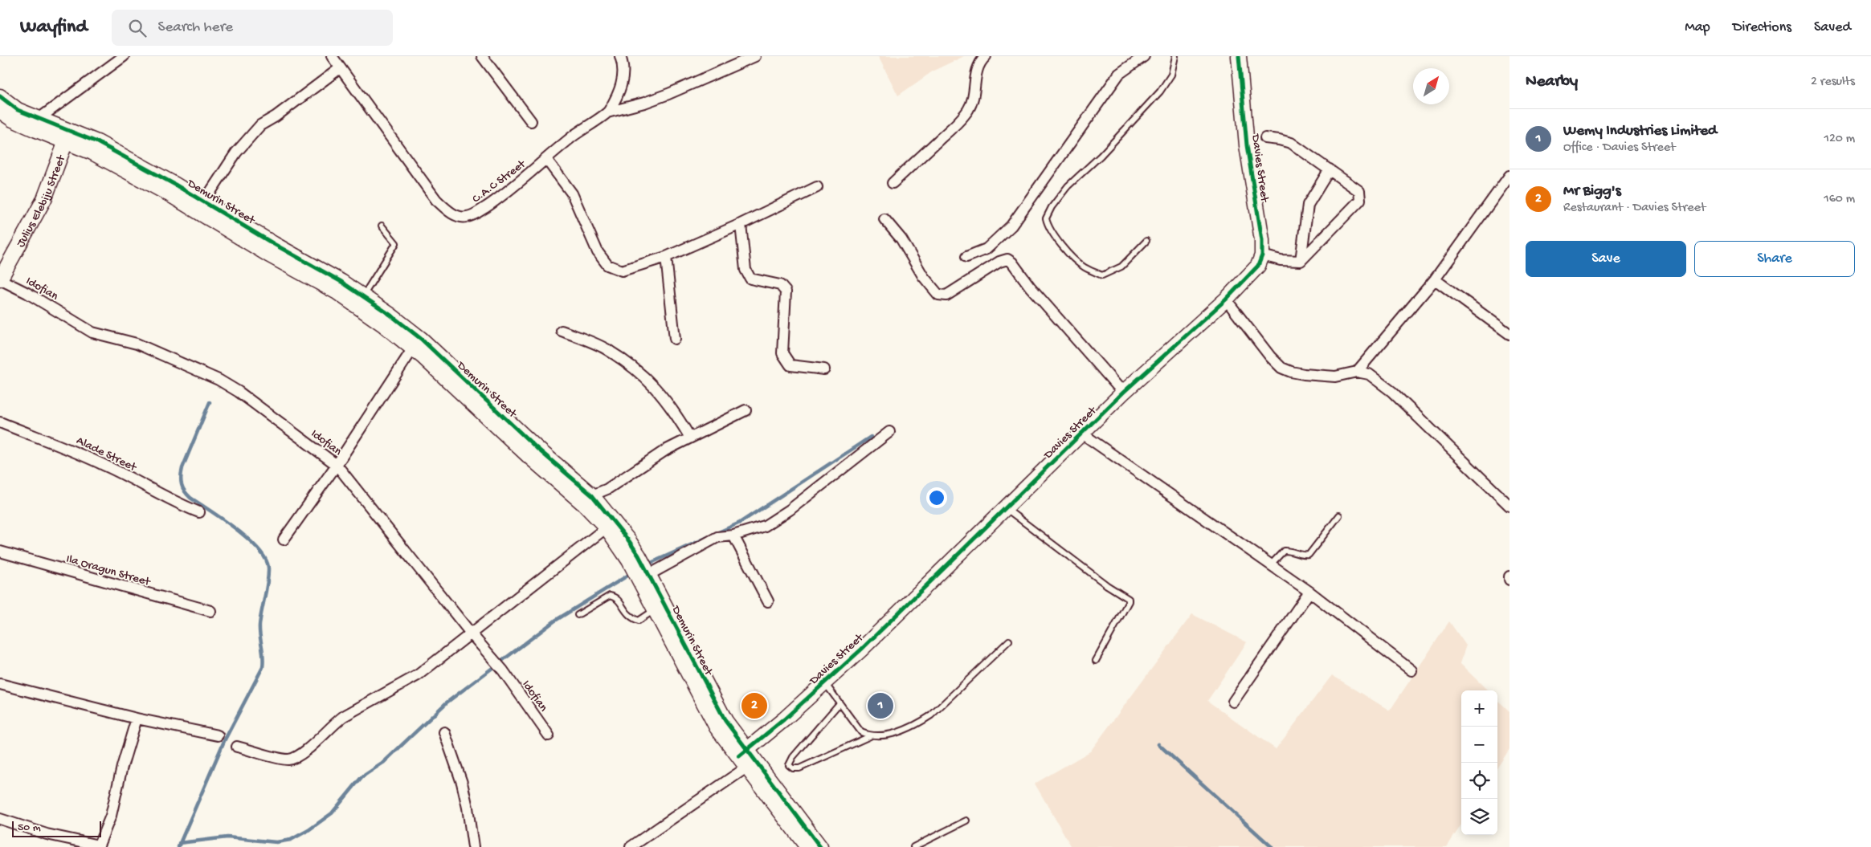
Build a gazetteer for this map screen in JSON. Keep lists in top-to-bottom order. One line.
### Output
{"streets":{"street":["Davies Street","C.A.C Street","Julius Elebiju Street","Demurin Street","Idofian","Alade Street","Ila Oragun Street"]},"crossings":[["Davies Street","Demurin Street"],["Julius Elebiju Street","Demurin Street"],["Julius Elebiju Street","Idofian"]],"scale_bar":"50 m","north":"top right","page":{"header":"Wayfind","search":"Search here","nav":["Map","Directions","Saved"],"heading":["Nearby","2 results"],"list":[{"mark":"1","name":"Wemy Industries Limited","note":"Office · Davies Street","value":"120 m"},{"mark":"2","name":"Mr Bigg's","note":"Restaurant · Davies Street","value":"160 m"}],"buttons":["Save","Share"],"map_buttons":["+","−"],"pins":["1","2"],"scale":"50 m"}}
